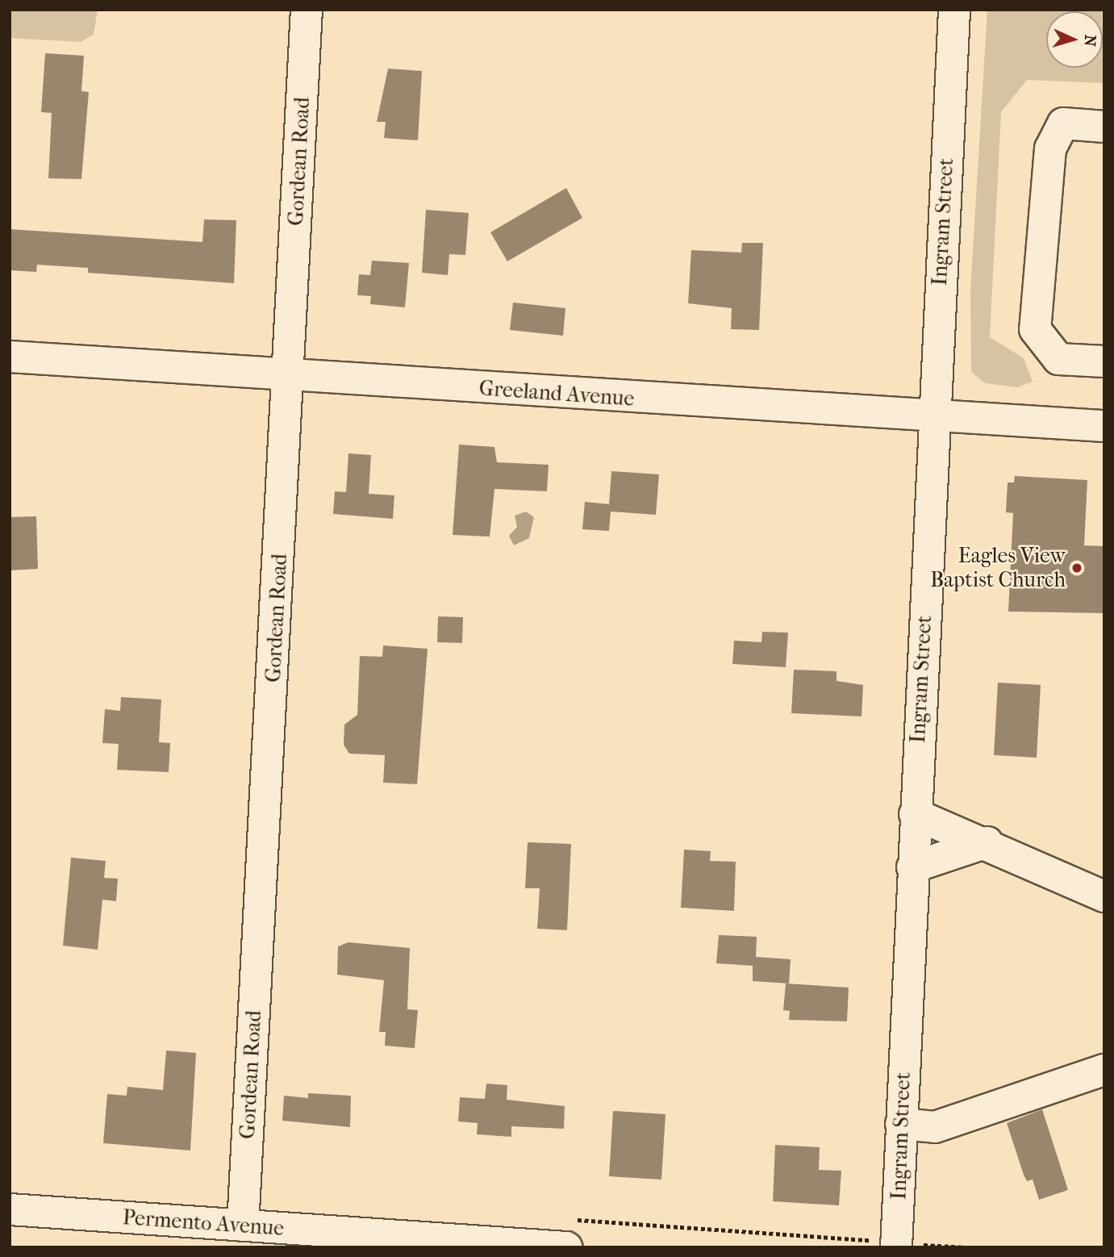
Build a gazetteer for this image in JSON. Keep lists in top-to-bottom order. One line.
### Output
{"streets":{"street":["Gordean Road","Ingram Street","Greeland Avenue","Permento Avenue"]},"crossings":[["Gordean Road","Greeland Avenue"],["Gordean Road","Permento Avenue"],["Ingram Street","Greeland Avenue"]],"places":["Eagles View Baptist Church"],"north":"right"}
